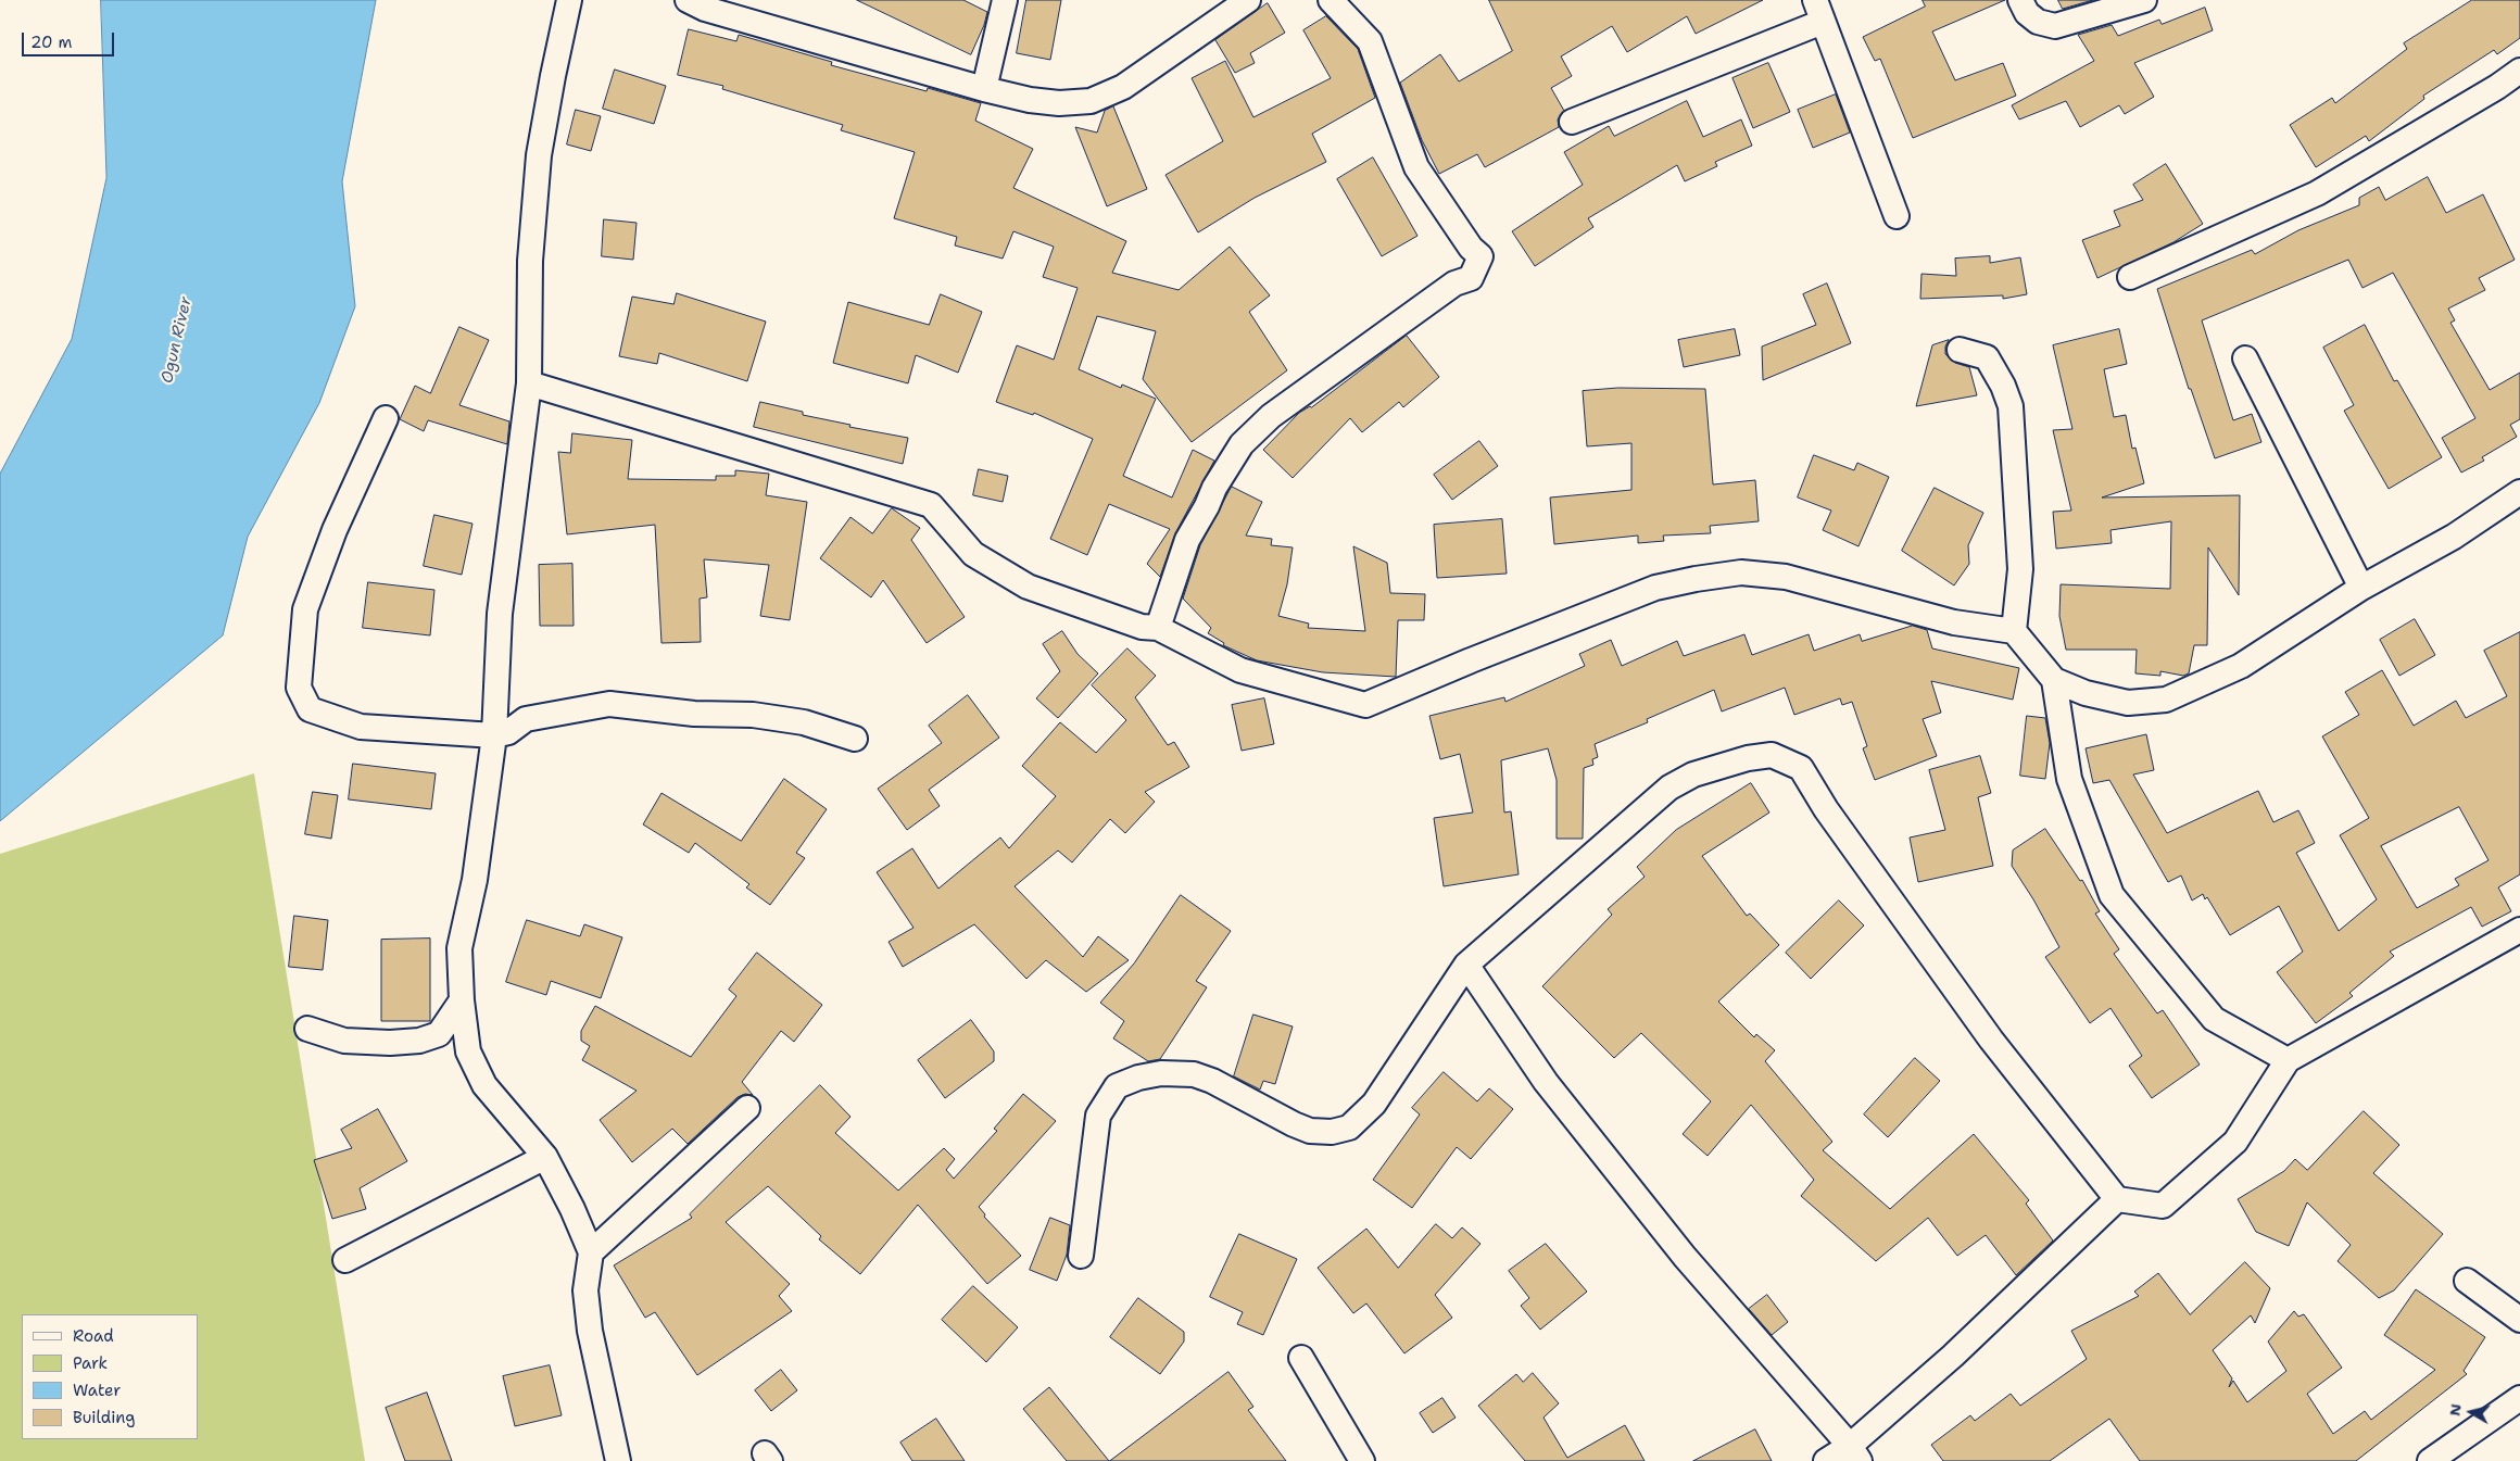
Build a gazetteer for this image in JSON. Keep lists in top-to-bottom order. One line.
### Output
{"water":["Ogun River"],"legend":["Road","Park","Water","Building"],"scale_bar":"20 m","north":"left"}
